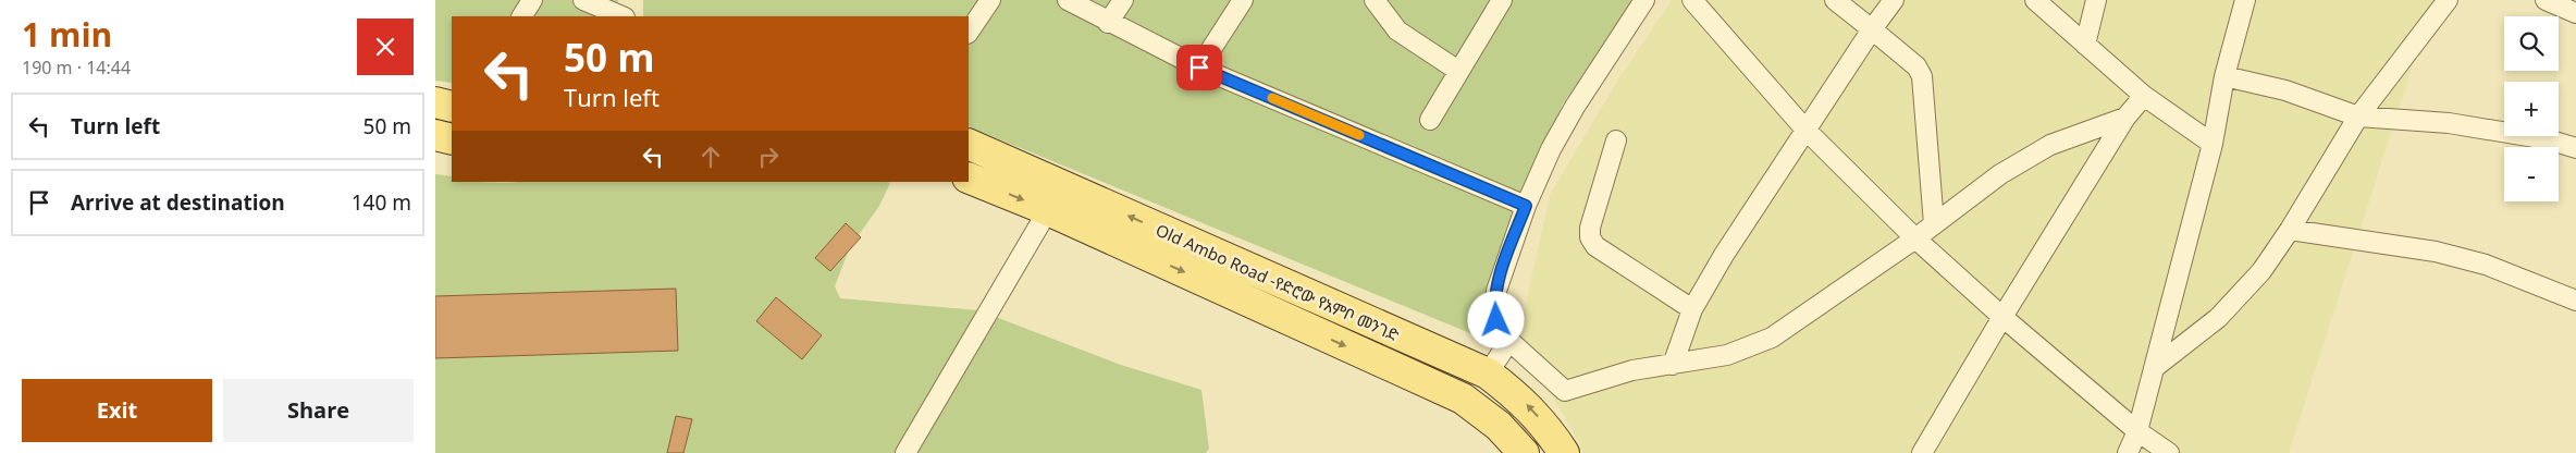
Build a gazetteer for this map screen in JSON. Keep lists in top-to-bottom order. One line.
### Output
{"streets":{"main road":["Old Ambo Road -የድሮው የአምቦ መንገድ"]},"page":{"heading":["1 min","190 m · 14:44"],"map_buttons":["+","−"],"turn":["50 m","Turn left"],"list":[{"name":"Turn left","value":"50 m"},{"name":"Arrive at destination","value":"140 m"}],"buttons":["Exit","Share"]}}
